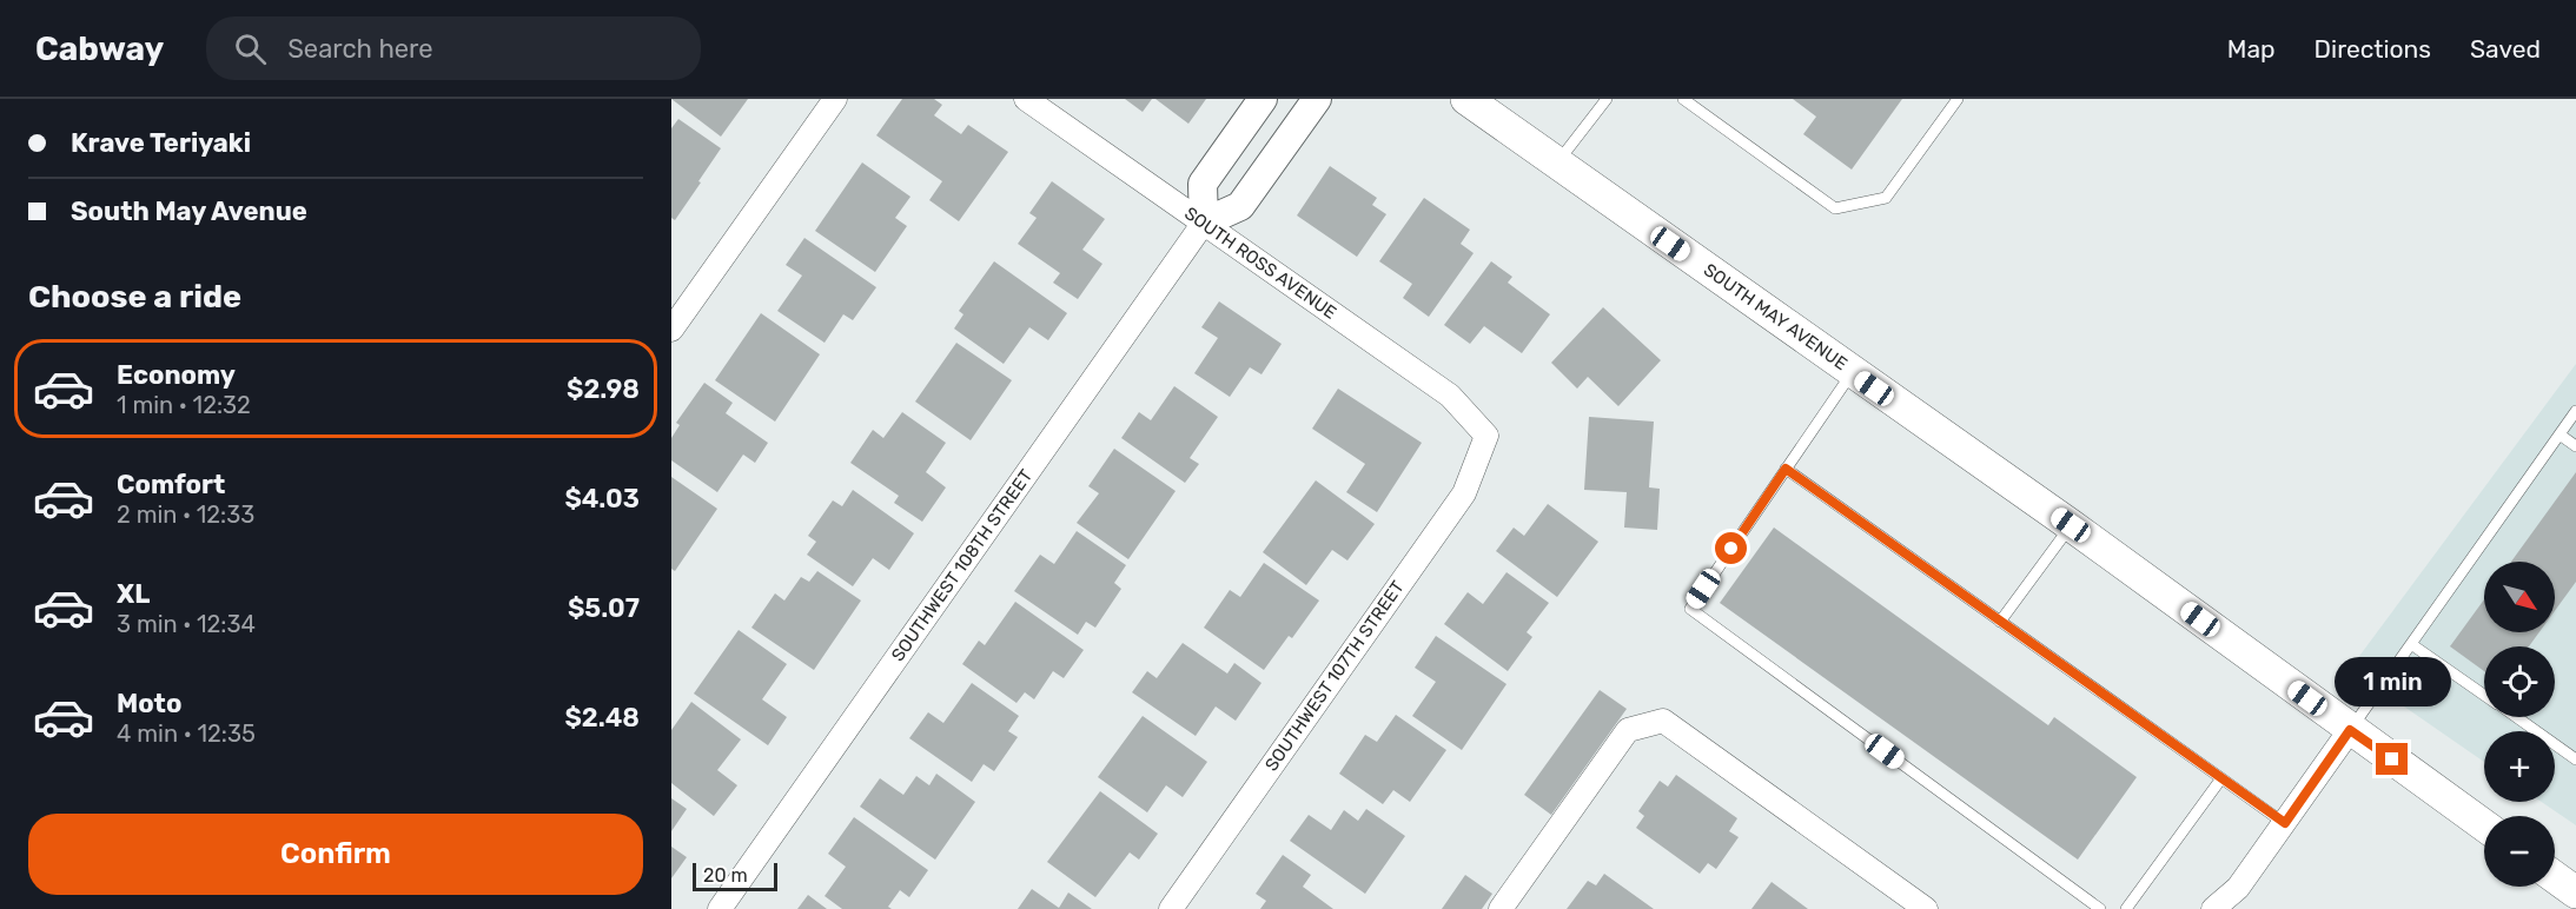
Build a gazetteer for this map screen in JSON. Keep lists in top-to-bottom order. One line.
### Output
{"streets":{"main road":["SOUTH MAY AVENUE"],"street":["SOUTH ROSS AVENUE","SOUTHWEST 108TH STREET","SOUTHWEST 107TH STREET"]},"crossings":[["SOUTH ROSS AVENUE","SOUTHWEST 108TH STREET"],["SOUTH ROSS AVENUE","SOUTHWEST 107TH STREET"]],"scale_bar":"20 m","north":"bottom right","page":{"header":"Cabway","search":"Search here","nav":["Map","Directions","Saved"],"banner":["Krave Teriyaki","South May Avenue"],"heading":"Choose a ride","list":[{"name":"Economy","note":"1 min · 12:32","value":"$2.98"},{"name":"Comfort","note":"2 min · 12:33","value":"$4.03"},{"name":"XL","note":"3 min · 12:34","value":"$5.07"},{"name":"Moto","note":"4 min · 12:35","value":"$2.48"}],"map_buttons":["+","−"],"bubble":"1 min","buttons":"Confirm","scale":"20 m"}}
